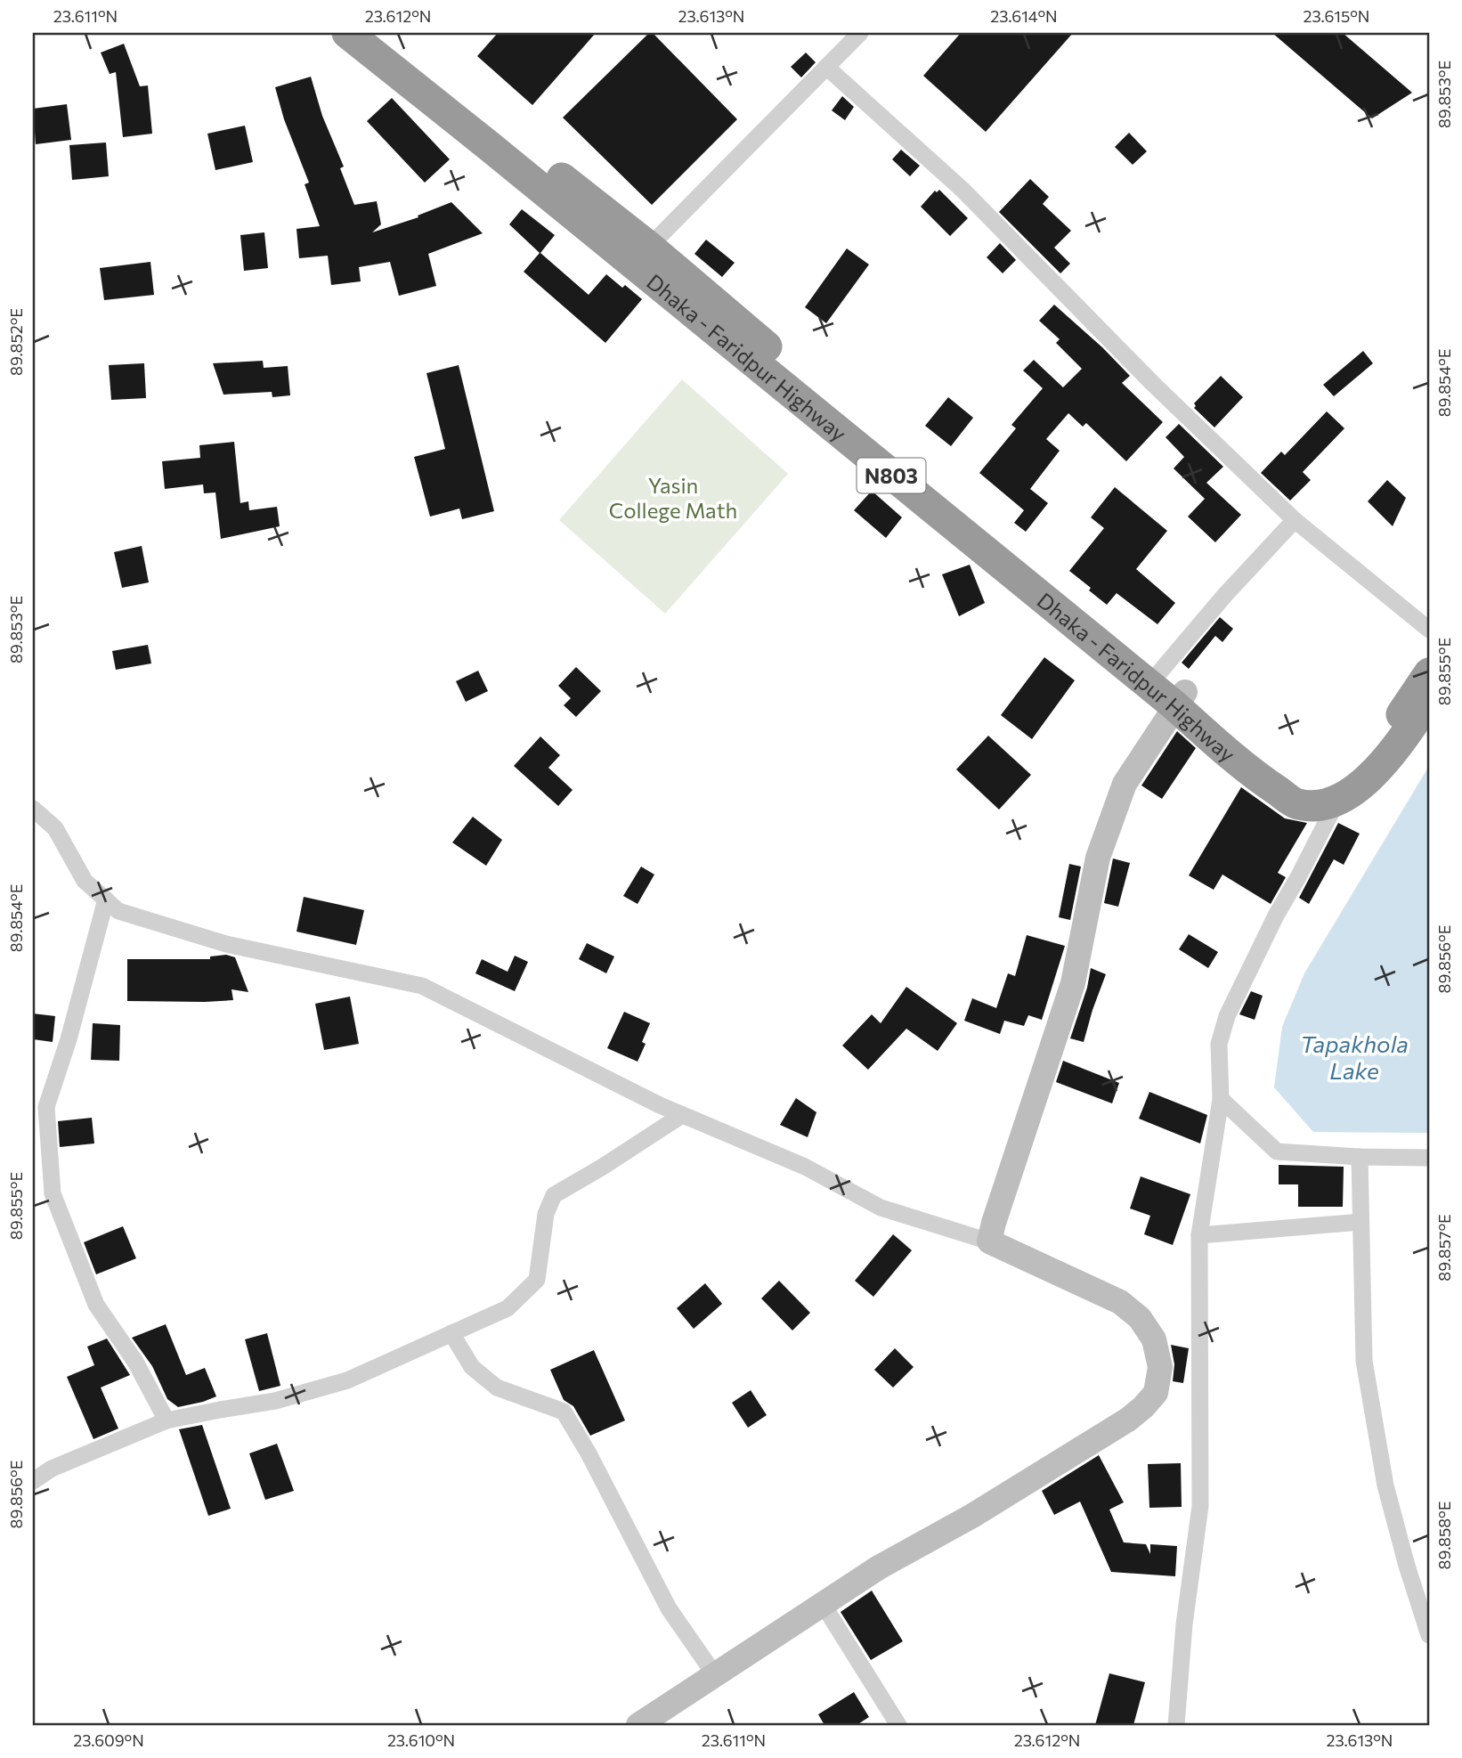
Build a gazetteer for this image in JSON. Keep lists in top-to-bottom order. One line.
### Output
{"streets":{"highway":["Dhaka - Faridpur Highway","N803"]},"water":["Tapakhola Lake"],"parks":["Yasin College Math"],"coordinates":["23.611°N","23.612°N","23.613°N","23.614°N","23.615°N","89.853°E","89.852°E","89.854°E","89.855°E","89.856°E","89.857°E","89.858°E","23.609°N","23.610°N"]}
